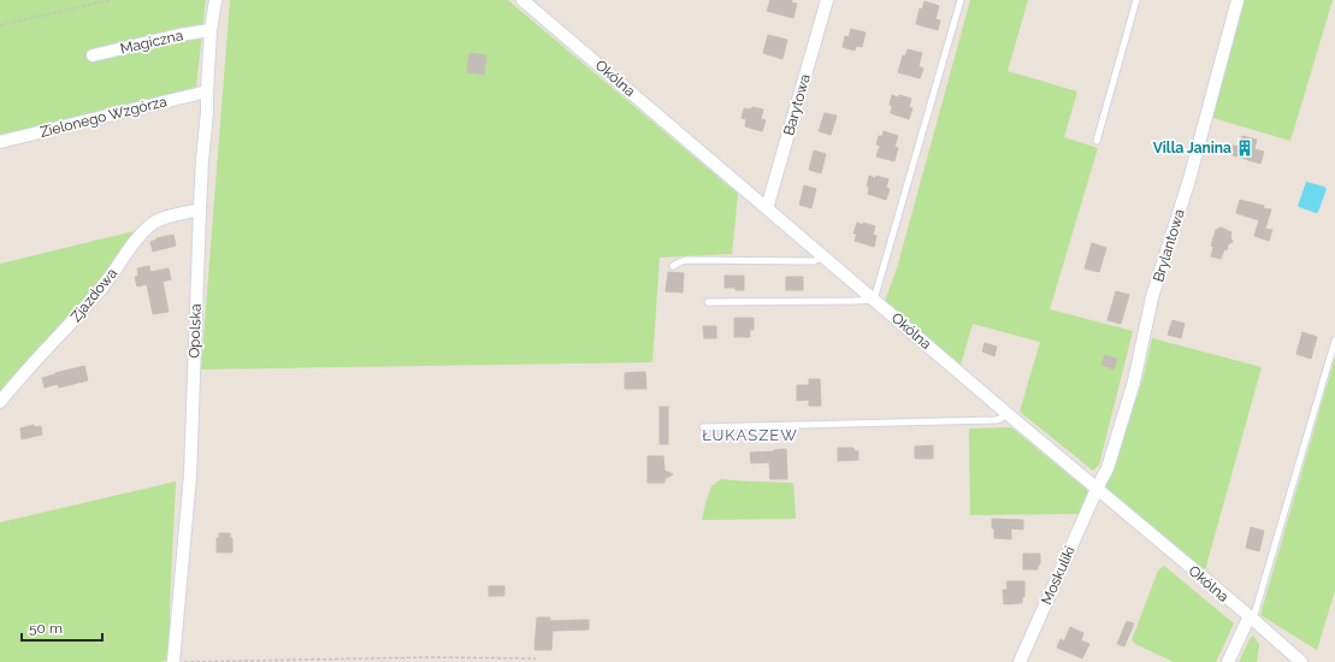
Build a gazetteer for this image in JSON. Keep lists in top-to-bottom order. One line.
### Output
{"streets":{"street":["Magiczna","Okólna","Barytowa","Zielonego Wzgórza","Brylantowa","Zjazdowa","Opolska","Moskuliki"]},"crossings":[["Magiczna","Opolska"],["Okólna","Barytowa"],["Okólna","Brylantowa"],["Okólna","Moskuliki"],["Zielonego Wzgórza","Opolska"],["Brylantowa","Moskuliki"],["Zjazdowa","Opolska"]],"districts":["ŁUKASZEW"],"places":{"building":["Villa Janina"]},"scale_bar":"50 m"}
